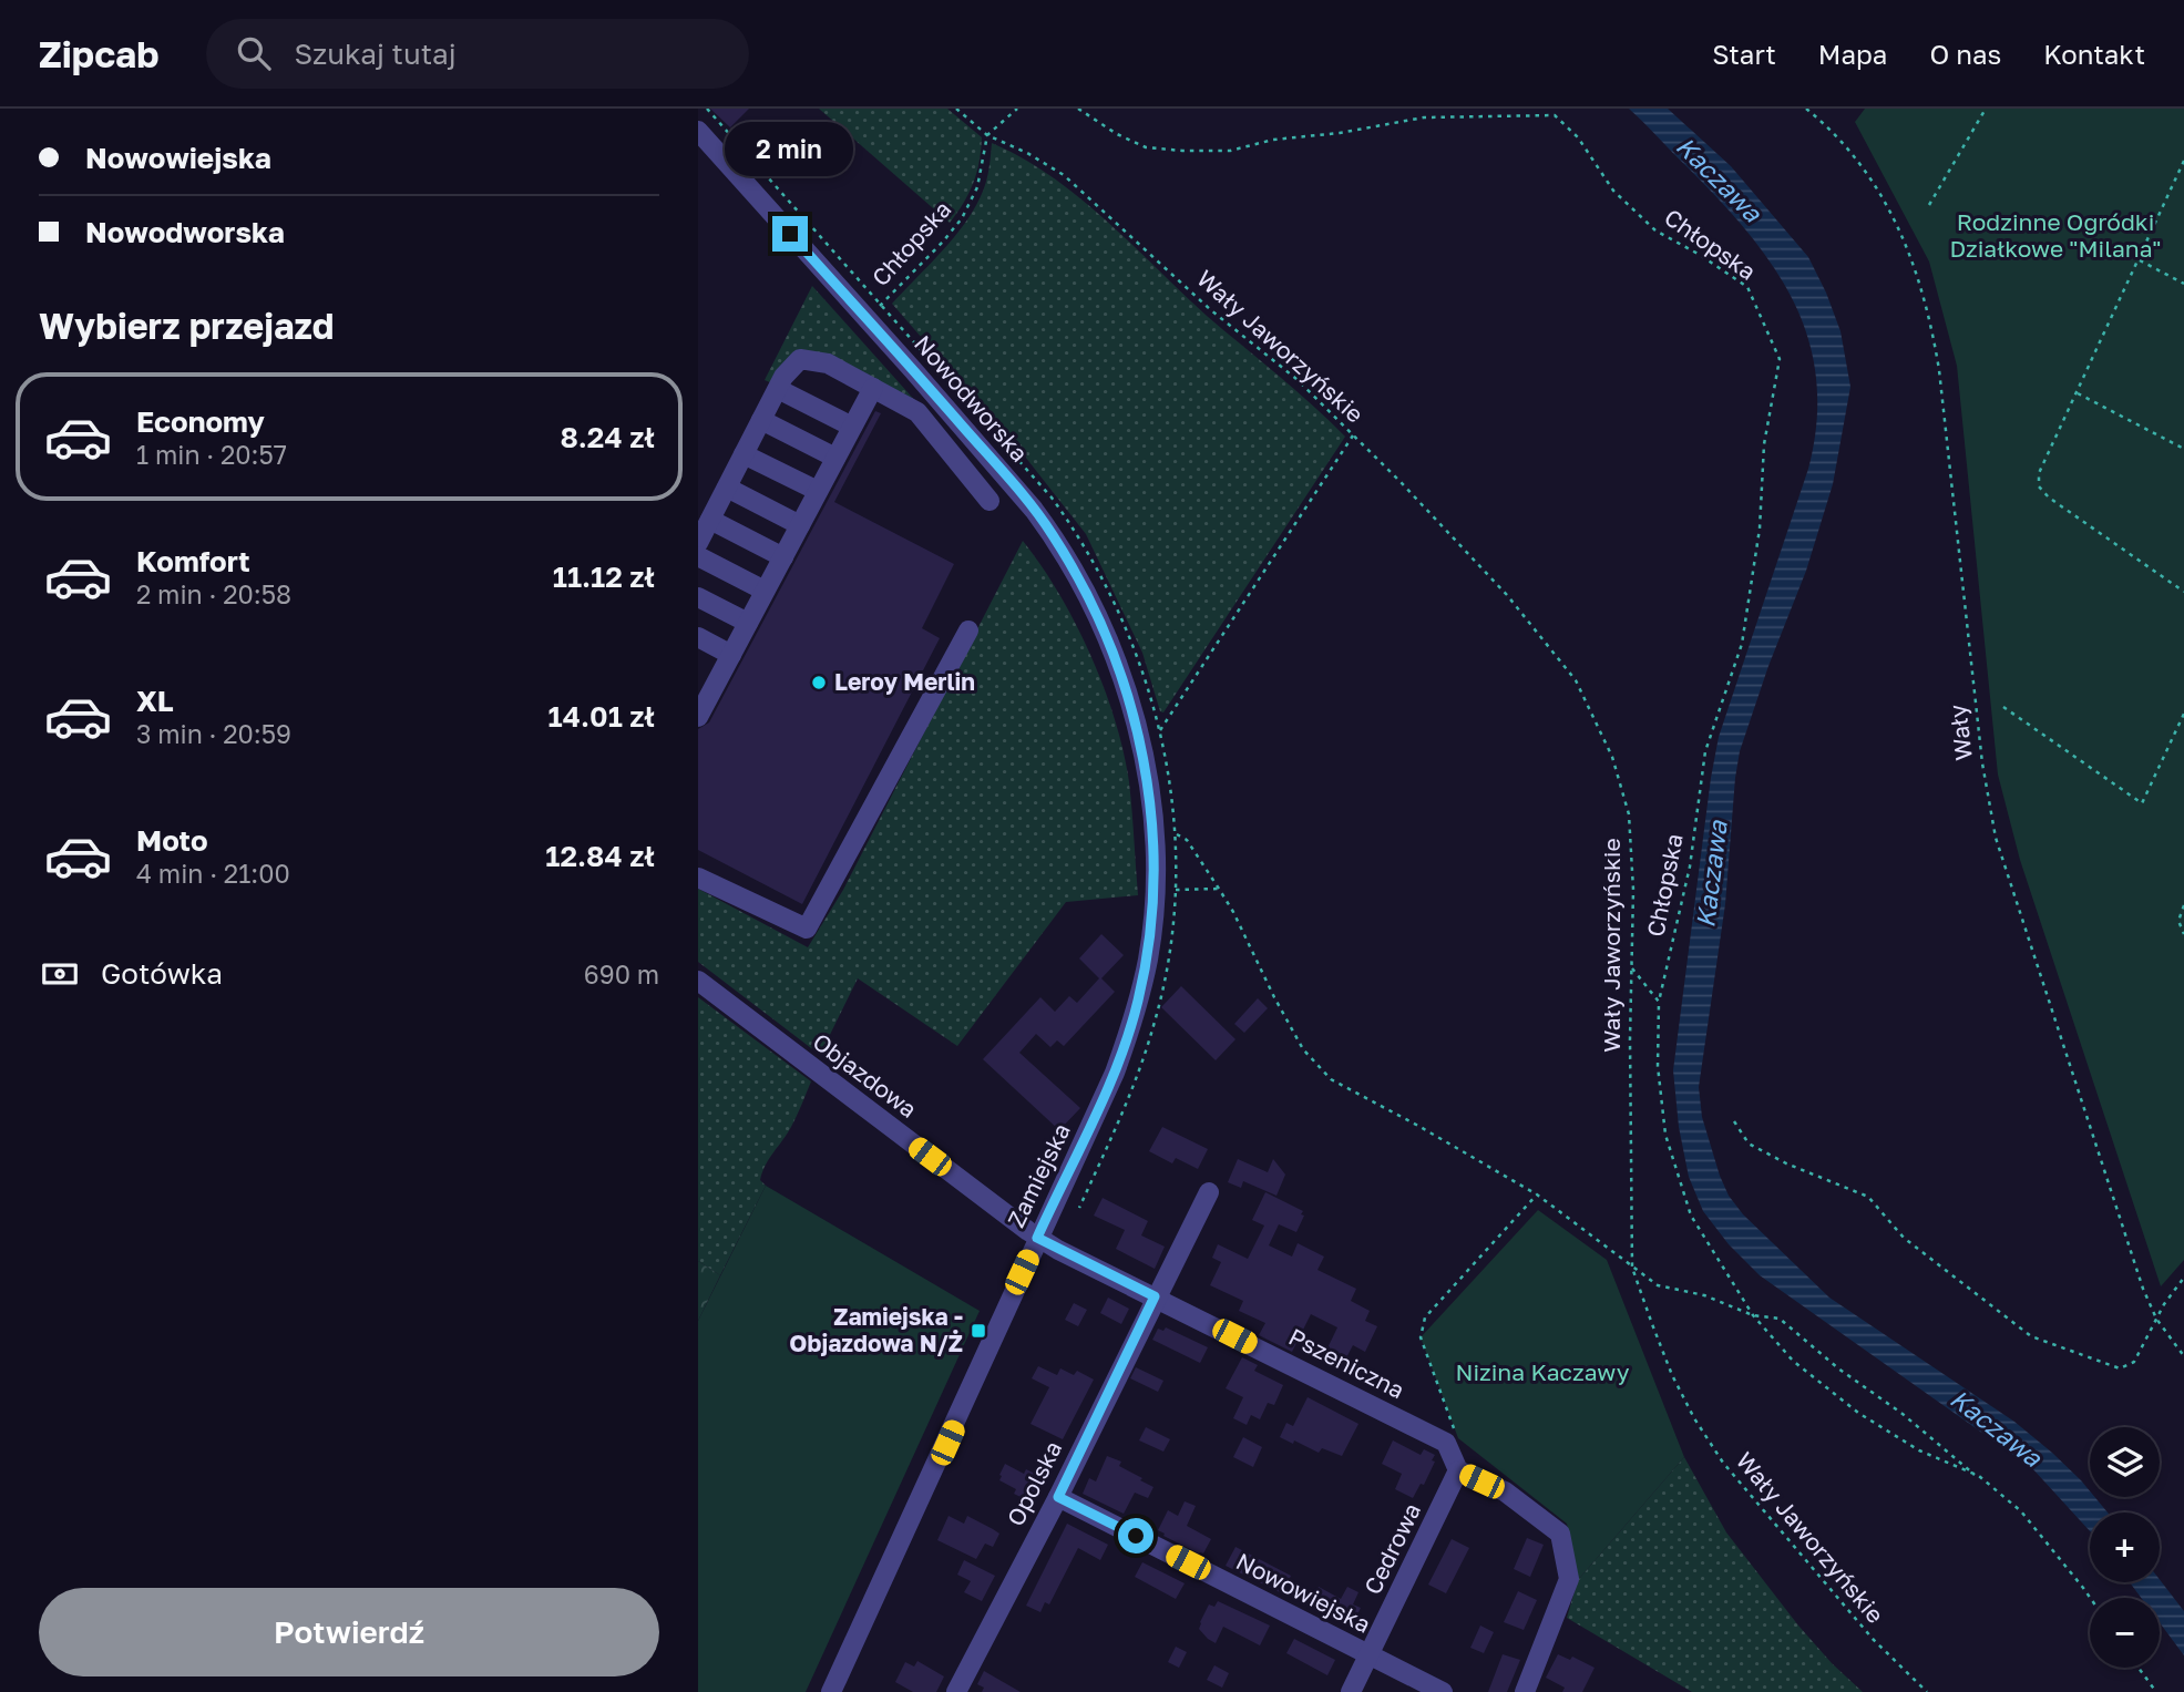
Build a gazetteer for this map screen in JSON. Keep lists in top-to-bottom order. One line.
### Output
{"streets":{"street":["Nowodworska","Objazdowa","Zamiejska","Pszeniczna","Opolska","Cedrowa","Nowowiejska"],"path":["Chłopska","Wały Jaworzyńskie","Wały"]},"crossings":[["Chłopska","Wały Jaworzyńskie"],["Chłopska","Nowodworska"],["Nowodworska","Zamiejska"],["Objazdowa","Zamiejska"],["Objazdowa","Pszeniczna"],["Zamiejska","Pszeniczna"],["Pszeniczna","Opolska"],["Opolska","Nowowiejska"],["Cedrowa","Nowowiejska"]],"water":["Kaczawa"],"parks":["Rodzinne Ogródki Działkowe \"Milana\"","Nizina Kaczawy"],"places":{"other":["Leroy Merlin"],"transit":["Zamiejska - Objazdowa N/Ż"]},"page":{"header":"Zipcab","search":"Szukaj tutaj","nav":["Start","Mapa","O nas","Kontakt"],"banner":["Nowowiejska","Nowodworska"],"bubble":"2 min","heading":"Wybierz przejazd","list":[{"name":"Economy","note":"1 min · 20:57","value":"8.24 zł"},{"name":"Komfort","note":"2 min · 20:58","value":"11.12 zł"},{"name":"XL","note":"3 min · 20:59","value":"14.01 zł"},{"name":"Moto","note":"4 min · 21:00","value":"12.84 zł"}],"pay":["Gotówka","690 m"],"map_buttons":["+","−"],"buttons":"Potwierdź"}}
